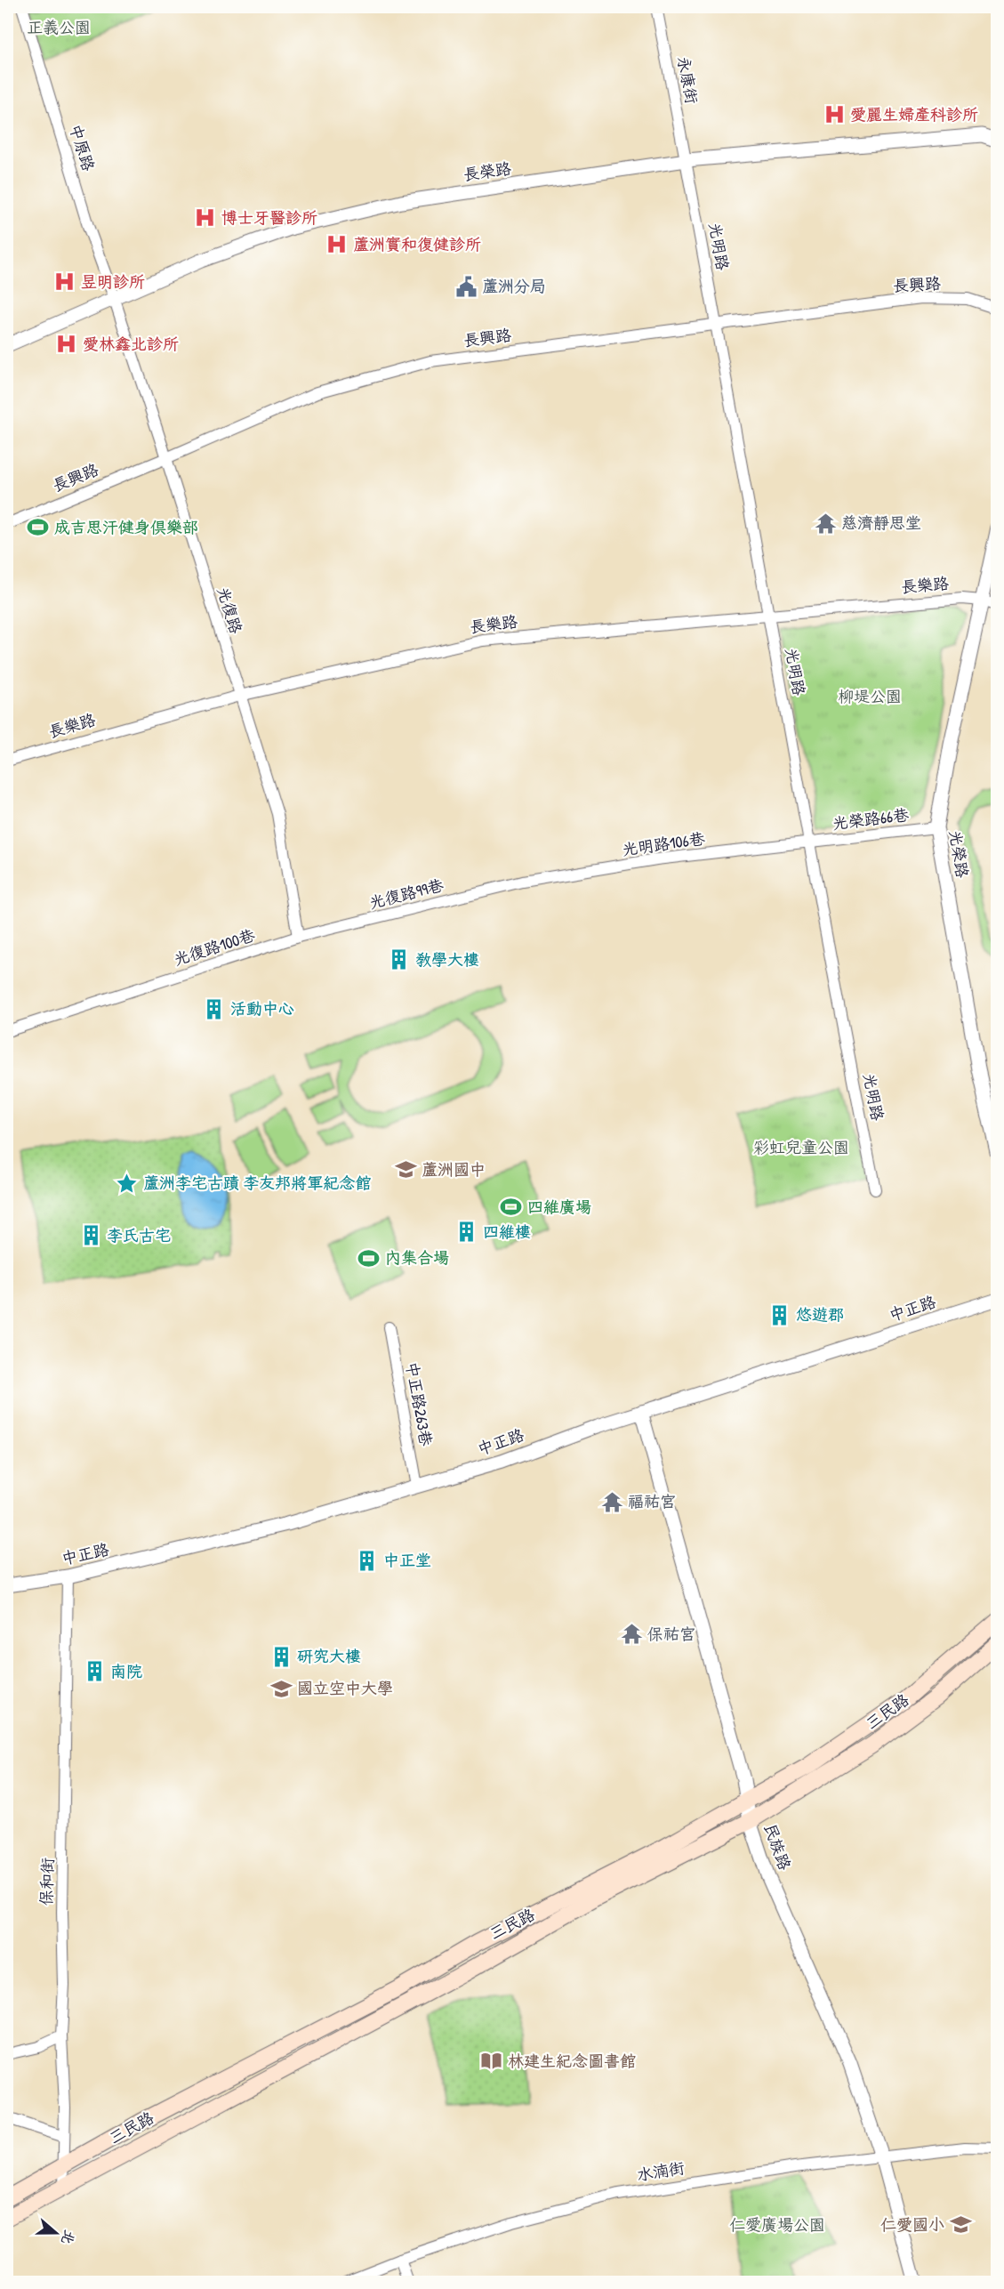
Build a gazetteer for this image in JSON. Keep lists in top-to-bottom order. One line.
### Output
{"streets":{"main road":["三民路"],"street":["永康街","中原路","長榮路","光明路","長興路","長樂路","光復路","光榮路66巷","光明路106巷","光榮路","光復路99巷","光復路100巷","中正路","中正路263巷","民族路","保和街","水湳街"]},"crossings":[["永康街","長榮路"],["永康街","光明路"],["中原路","長榮路"],["中原路","光復路"],["長榮路","光明路"],["長榮路","光復路"],["光明路","長興路"],["光明路","長樂路"],["光明路","光榮路66巷"],["光明路","光明路106巷"],["長興路","光復路"],["長樂路","光復路"],["長樂路","光榮路"],["光復路","光復路99巷"],["光復路","光復路100巷"],["光榮路66巷","光明路106巷"],["光榮路66巷","光榮路"],["光明路106巷","光復路99巷"],["光復路99巷","光復路100巷"],["中正路","中正路263巷"],["中正路","民族路"],["中正路","保和街"],["三民路","民族路"],["三民路","保和街"],["民族路","水湳街"]],"parks":["正義公園","柳堤公園","彩虹兒童公園","仁愛廣場公園"],"places":{"hospital":["愛麗生婦產科診所","博士牙醫診所","蘆洲實和復健診所","昱明診所","愛林鑫北診所"],"public building":["蘆洲分局"],"temple":["慈濟靜思堂","福祐宮","保祐宮"],"sports":["成吉思汗健身俱樂部","四維廣場","內集合場"],"building":["教學大樓","活動中心","四維樓","李氏古宅","悠遊郡","中正堂","研究大樓","南院"],"school or university":["蘆洲國中","國立空中大學","仁愛國小"],"place":["蘆洲李宅古蹟 李友邦將軍紀念館"],"library":["林建生紀念圖書館"]},"north":"right"}
